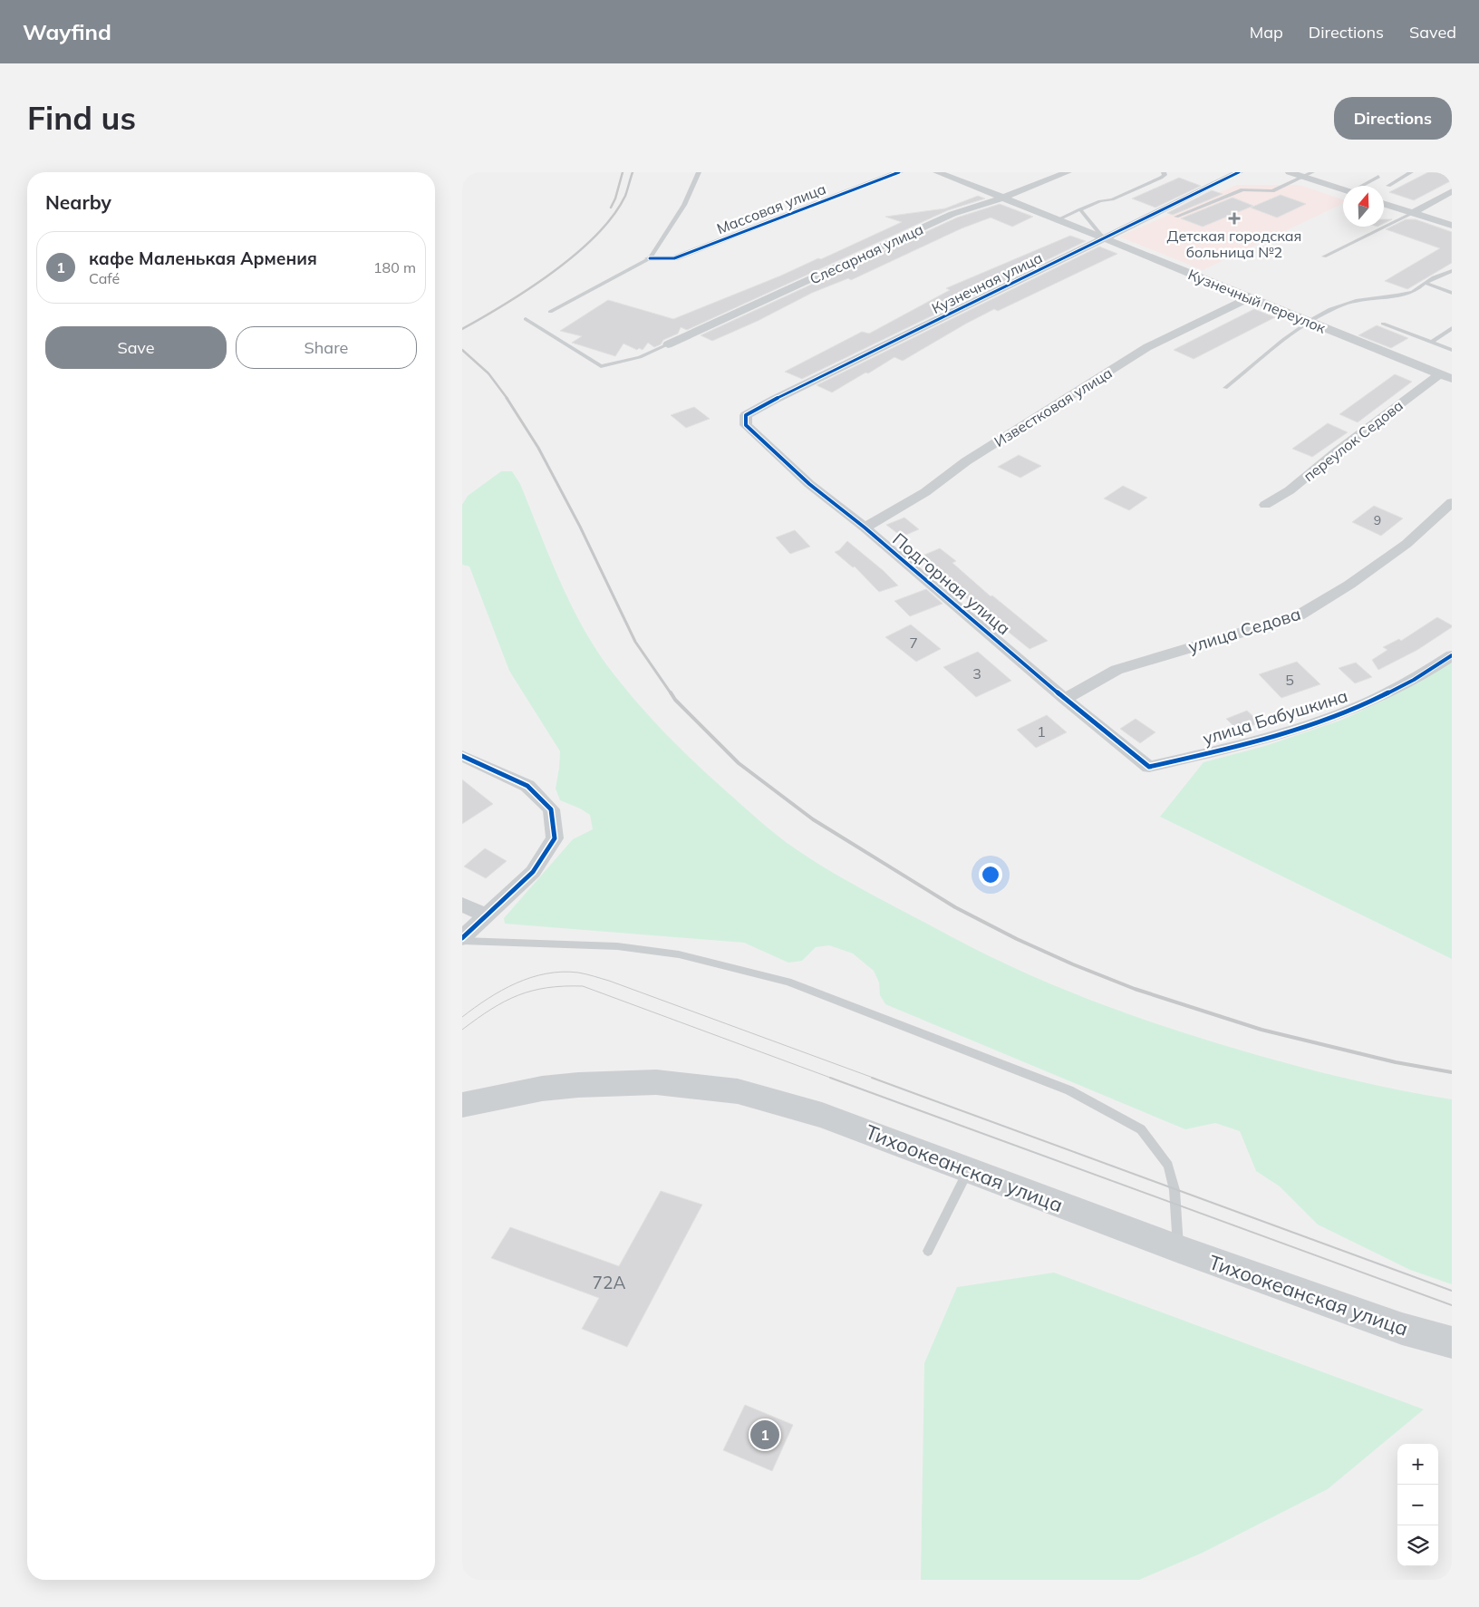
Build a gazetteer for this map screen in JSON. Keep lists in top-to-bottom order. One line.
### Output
{"streets":{"main road":["Тихоокеанская улица"],"street":["Массовая улица","Слесарная улица","Кузнечная улица","Кузнечный переулок","Известковая улица","переулок Седова","Подгорная улица","улица Седова","улица Бабушкина"]},"crossings":[["Слесарная улица","Кузнечный переулок"],["Кузнечная улица","Кузнечный переулок"],["Кузнечная улица","Подгорная улица"],["Кузнечный переулок","Известковая улица"],["Кузнечный переулок","переулок Седова"],["Известковая улица","Подгорная улица"],["Подгорная улица","улица Седова"],["Подгорная улица","улица Бабушкина"]],"places":{"health":["Детская городская больница №2"]},"house_numbers":["9","7","3","5","1","72А"],"north":"top","page":{"header":"Wayfind","nav":["Map","Directions","Saved"],"buttons":["Directions",["Save","Share"]],"title":"Find us","heading":"Nearby","list":[{"mark":"1","name":"кафе Маленькая Армения","note":"Café","value":"180 m"}],"pins":"1","map_buttons":["+","−"]}}
